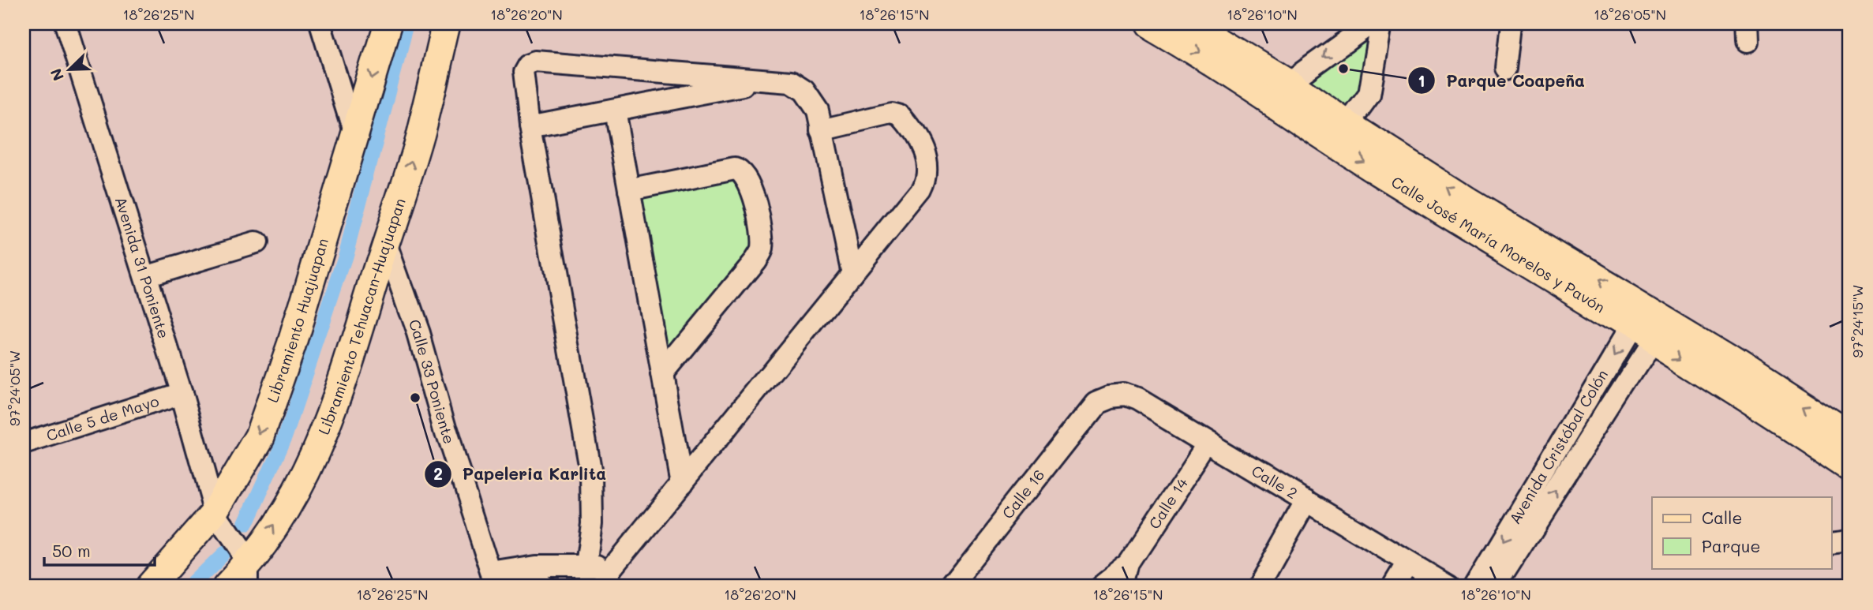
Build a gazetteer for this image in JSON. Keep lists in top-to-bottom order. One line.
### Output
{"streets":{"main road":["Calle José María Morelos y Pavón","Libramiento Tehuacan-Huajuapan","Libramiento Huajuapan"],"street":["Avenida 31 Poniente","Calle 33 Poniente","Calle 5 de Mayo","Avenida Cristóbal Colón","Calle 2","Calle 16","Calle 14"]},"crossings":[["Calle José María Morelos y Pavón","Avenida Cristóbal Colón"],["Avenida 31 Poniente","Libramiento Tehuacan-Huajuapan"],["Avenida 31 Poniente","Libramiento Huajuapan"],["Avenida 31 Poniente","Calle 5 de Mayo"],["Libramiento Tehuacan-Huajuapan","Calle 33 Poniente"],["Calle 2","Calle 16"],["Calle 2","Calle 14"]],"one_way":["Libramiento Tehuacan-Huajuapan","Libramiento Huajuapan"],"places":["Parque Coapeña","Papeleria Karlita"],"legend":["Calle","Parque"],"scale_bar":"50 m","north":"bottom left","coordinates":["18°26'25\"N","18°26'20\"N","18°26'15\"N","18°26'10\"N","18°26'05\"N","97°24'15\"W","97°24'05\"W"]}
